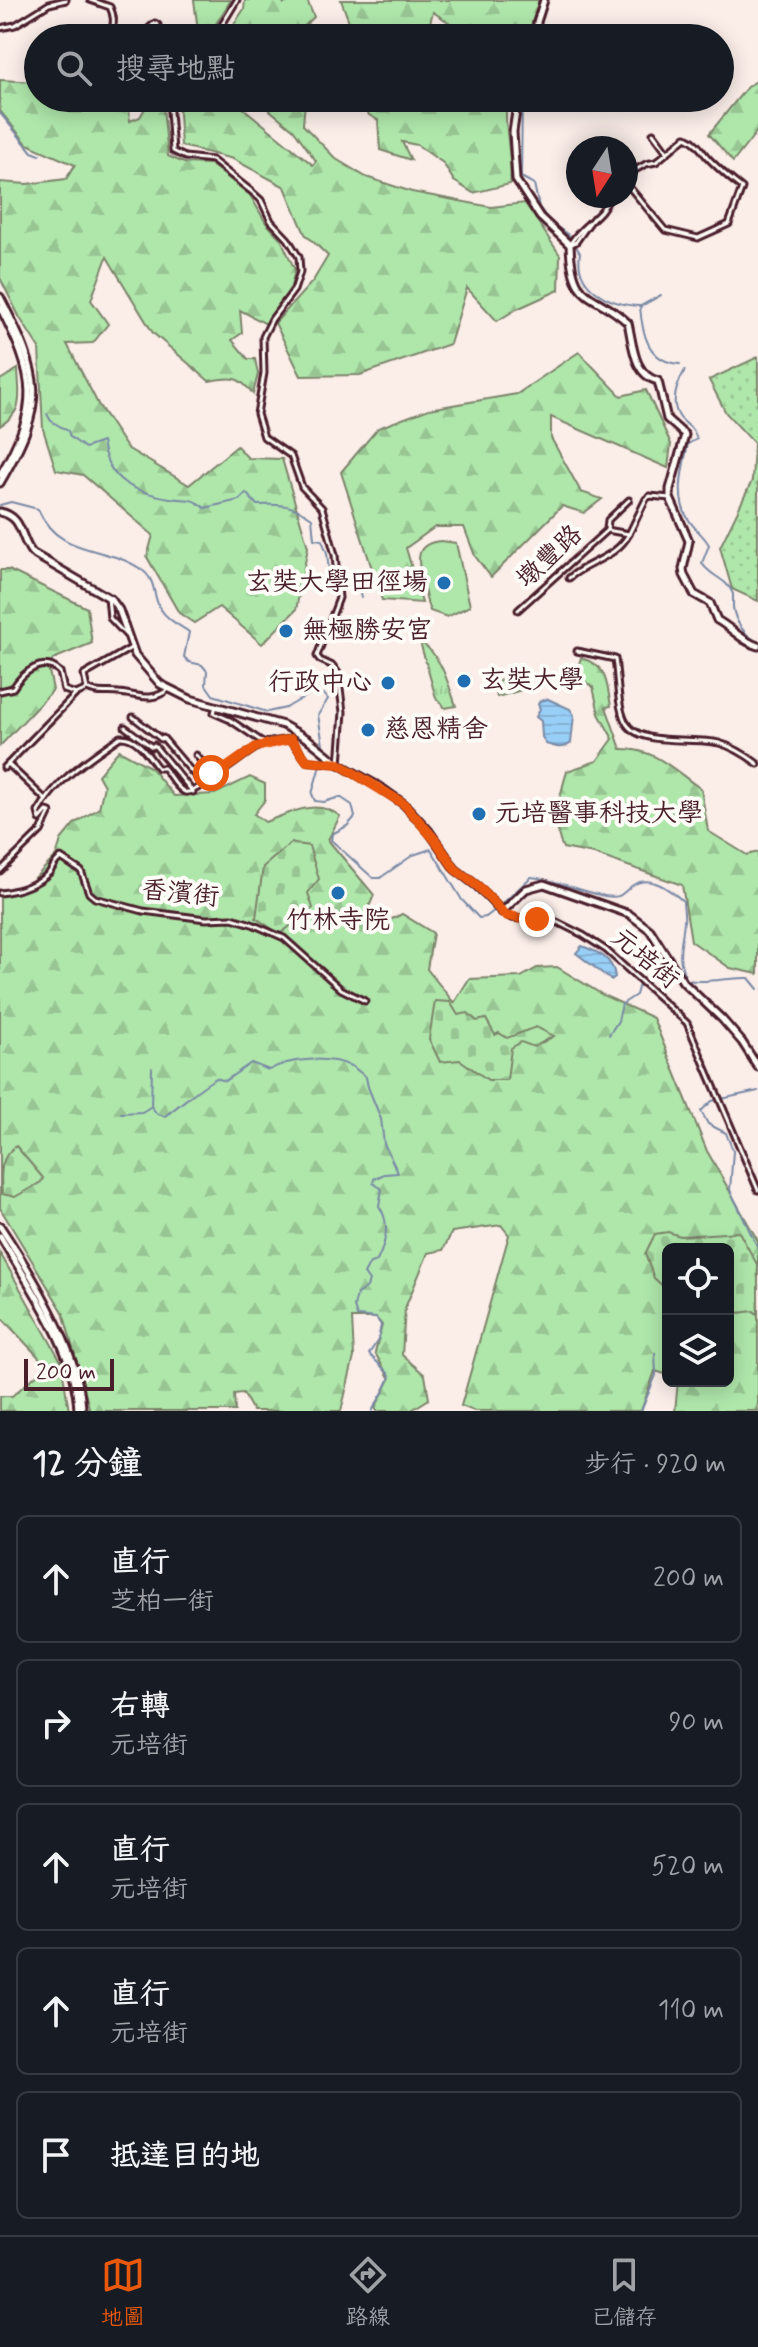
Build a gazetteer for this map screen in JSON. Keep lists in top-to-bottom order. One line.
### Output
{"streets":{"street":["墩豐路","香濱街","元培街"]},"places":["玄奘大學田徑場","無極勝安宮","玄奘大學","行政中心","慈恩精舍","元培醫事科技大學","竹林寺院"],"scale_bar":"200 m","north":"bottom","page":{"search":"搜尋地點","scale":"200 m","heading":["12 分鐘","步行 · 920 m"],"list":[["直行","芝柏一街","200 m"],["右轉","元培街","90 m"],["直行","元培街","520 m"],["直行","元培街","110 m"],"抵達目的地"],"nav":["地圖","路線","已儲存"]}}
